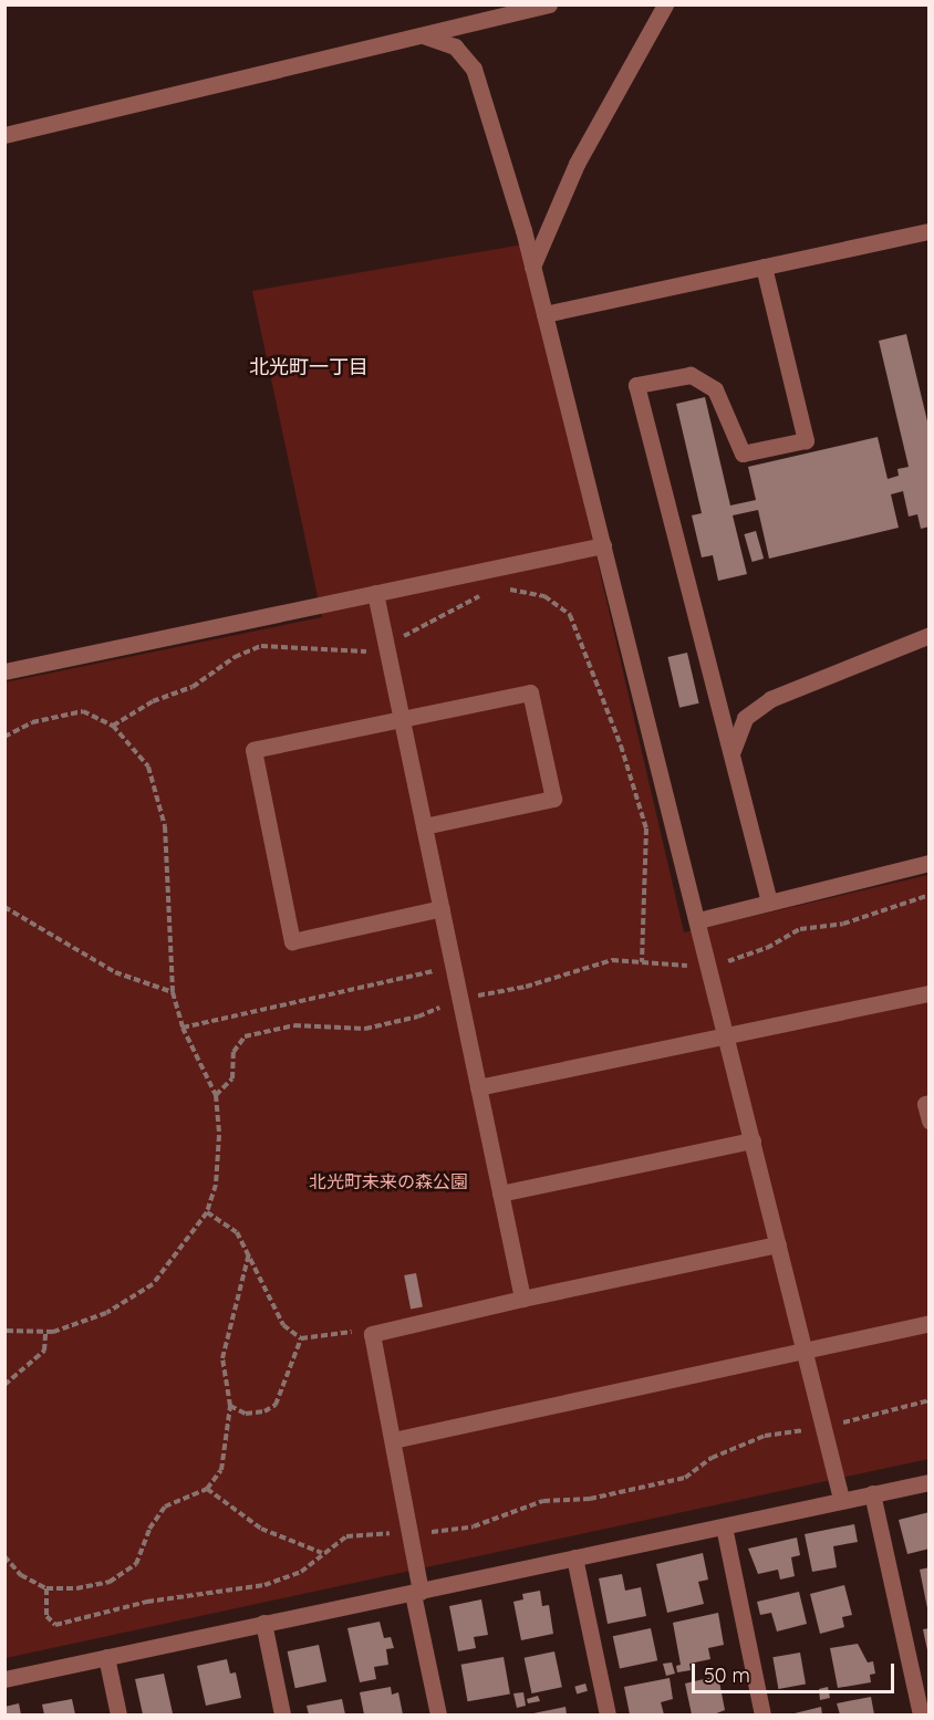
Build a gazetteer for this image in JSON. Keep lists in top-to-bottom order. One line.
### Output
{"districts":["北光町一丁目"],"parks":["北光町未来の森公園"],"scale_bar":"50 m"}
